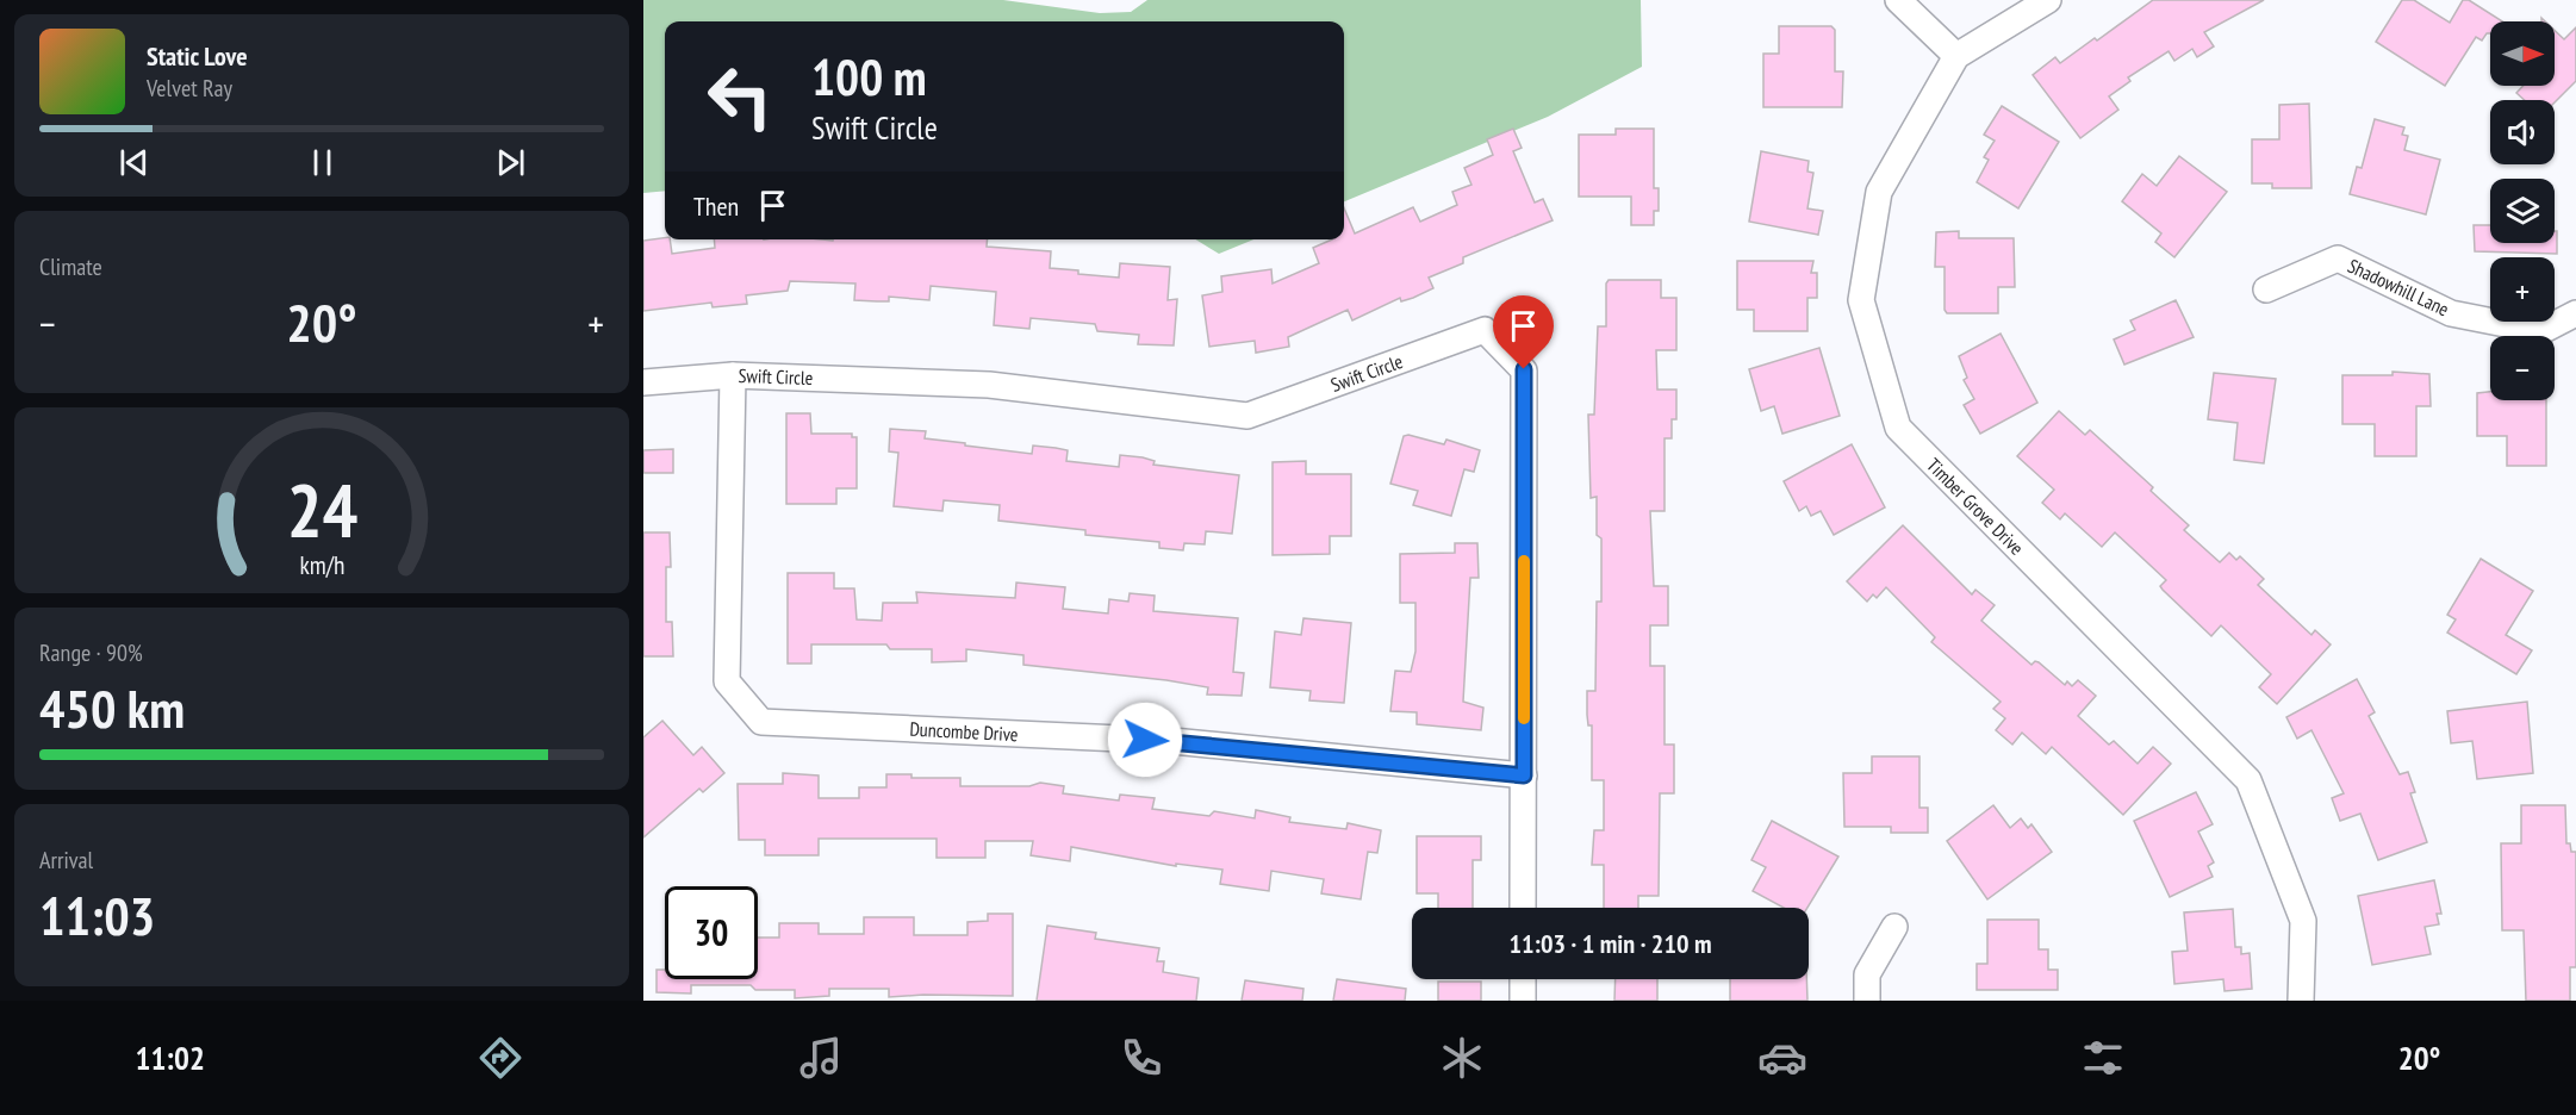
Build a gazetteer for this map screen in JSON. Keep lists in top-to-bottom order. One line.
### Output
{"streets":{"street":["Shadowhill Lane","Swift Circle","Timber Grove Drive","Duncombe Drive"]},"crossings":[["Swift Circle","Duncombe Drive"]],"north":"right","page":{"map_buttons":["+","−"],"turn":["100 m","Swift Circle"],"song":["Static Love","Velvet Ray"],"then":"Then","tile":["Climate",["Range · 90%","450 km"],["Arrival","11:03"]],"heat":["−","20°","+"],"limit":"30","trip":"11:03 · 1 min · 210 m","tabs":["11:02","20°"],"gauge":["24","km/h"]}}
